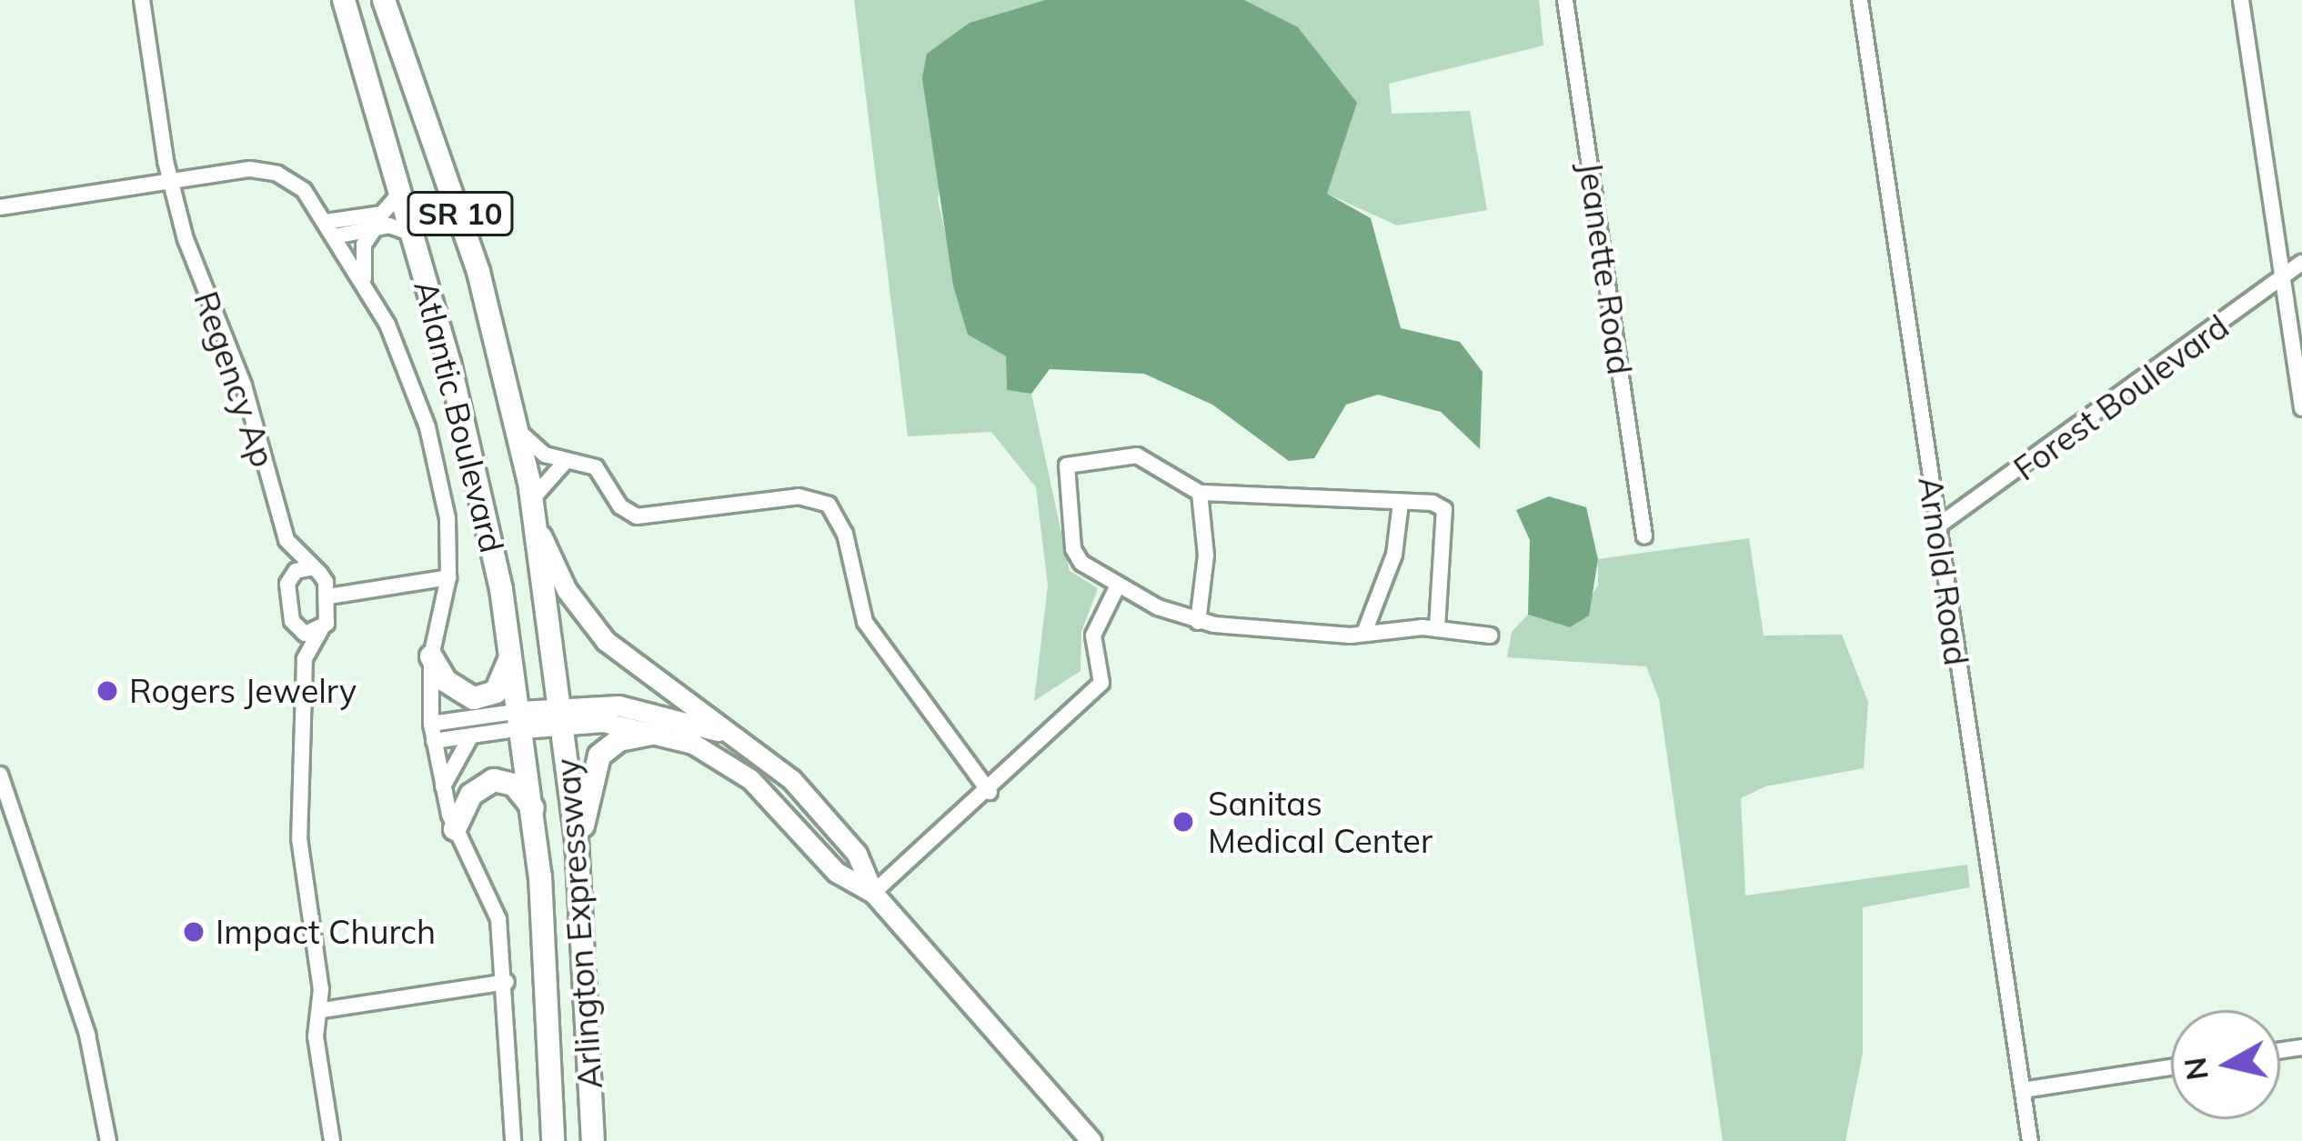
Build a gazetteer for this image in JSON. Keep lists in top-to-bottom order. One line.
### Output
{"streets":{"highway":["SR 10","Atlantic Boulevard","Arlington Expressway"],"street":["Jeanette Road","Regency Ap","Forest Boulevard","Arnold Road"]},"crossings":[["Forest Boulevard","Arnold Road"],["Atlantic Boulevard","Arlington Expressway"]],"places":["Rogers Jewelry","Sanitas Medical Center","Impact Church"],"north":"left"}
